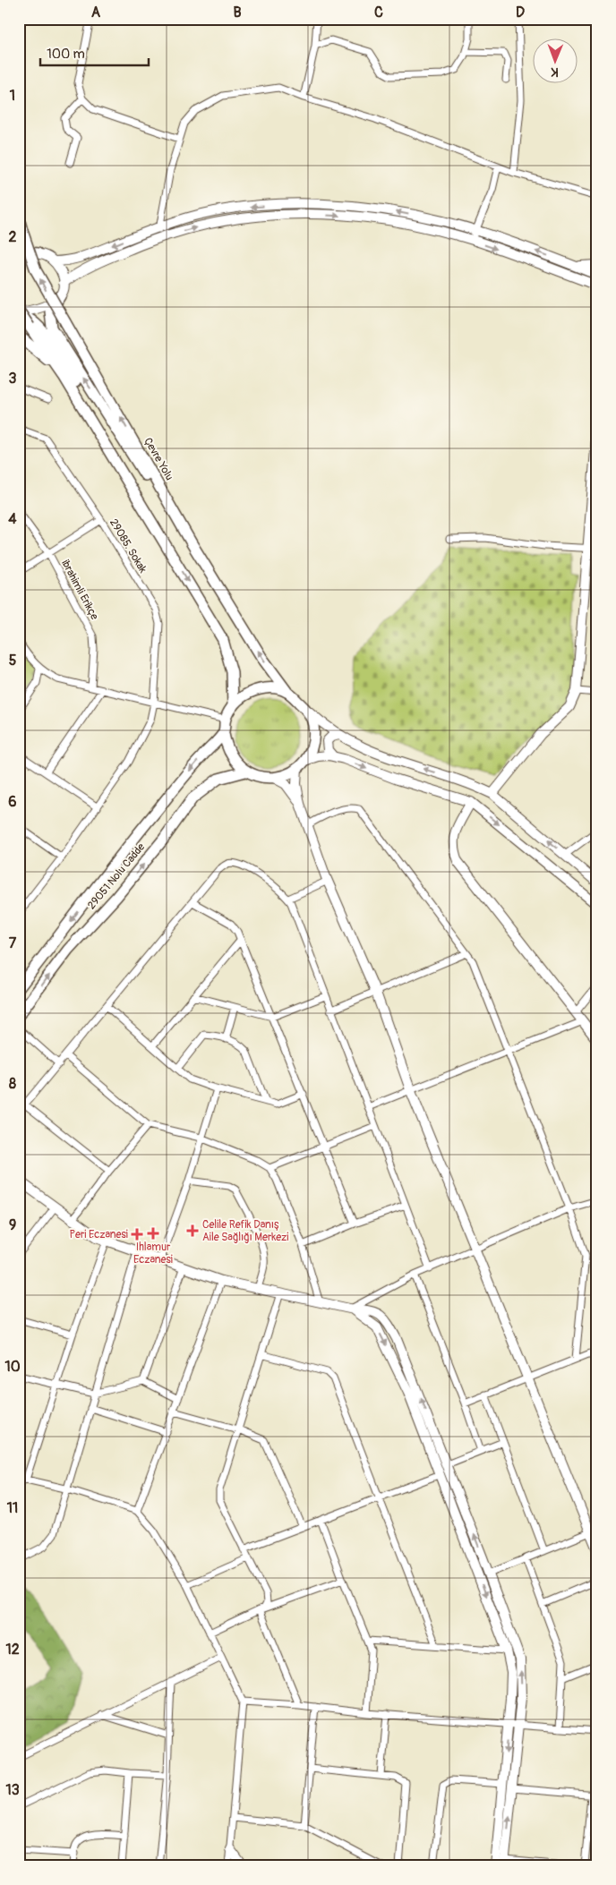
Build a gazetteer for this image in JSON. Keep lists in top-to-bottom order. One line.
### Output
{"streets":{"main road":["Çevre Yolu","29051 Nolu Cadde"],"street":["29085. Sokak","ibrahimli Erikçe"]},"crossings":[["Çevre Yolu","29051 Nolu Cadde"]],"places":{"health":["Celile Refik Danış Aile Sağlığı Merkezi","Ihlamur Eczanesi","Peri Eczanesi"]},"scale_bar":"100 m","north":"bottom","grid":{"columns":["A","B","C","D"],"rows":["1","2","3","4","5","6","7","8","9","10","11","12","13"]}}
